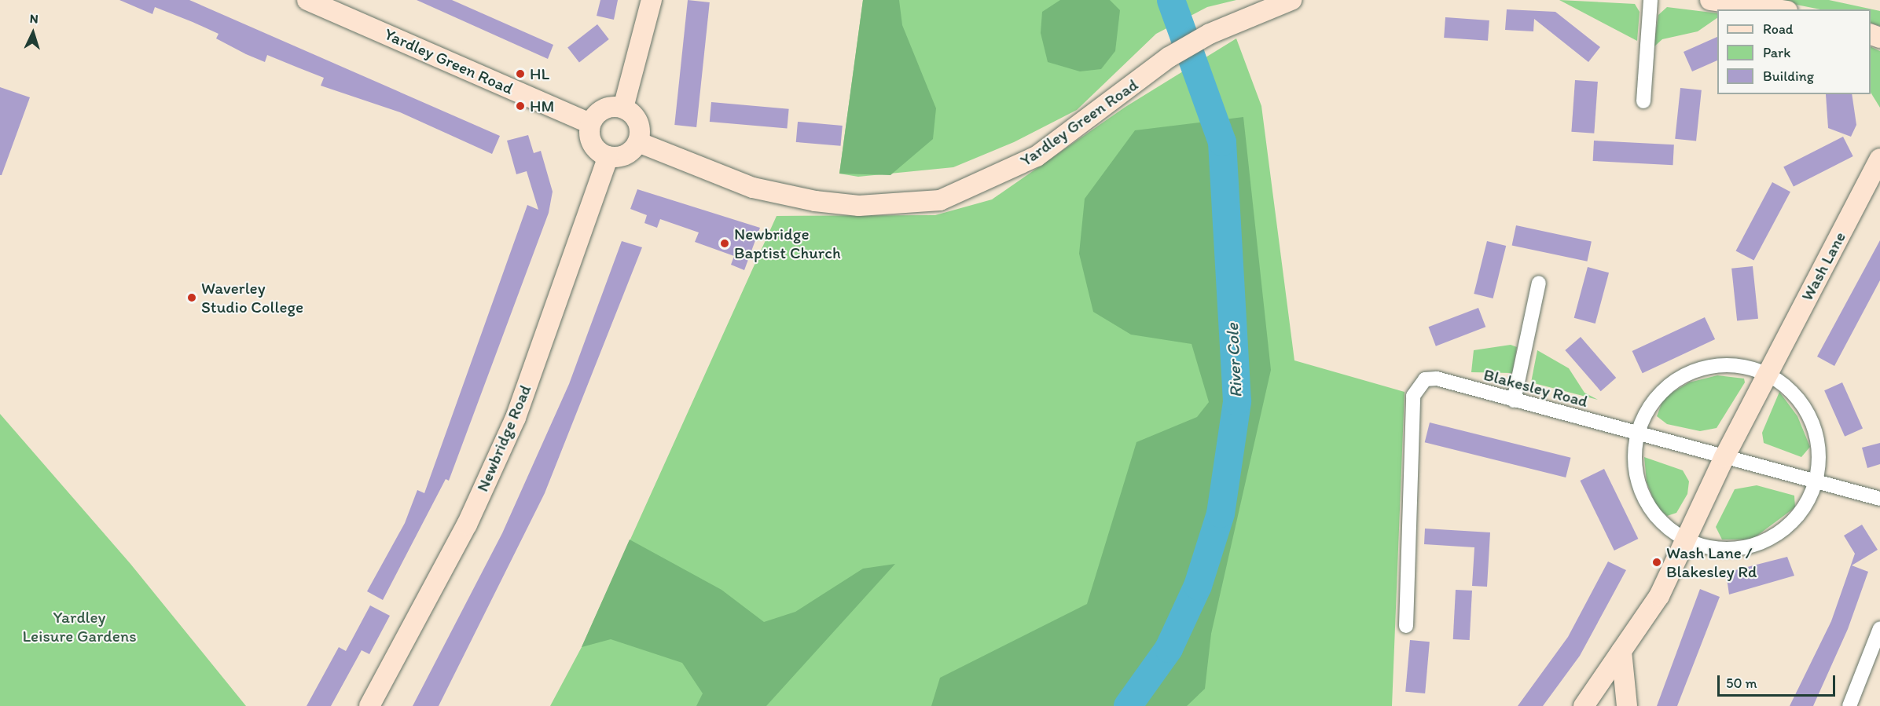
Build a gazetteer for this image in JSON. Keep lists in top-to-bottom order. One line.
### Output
{"streets":{"street":["Yardley Green Road","Wash Lane","Blakesley Road","Newbridge Road"]},"crossings":[["Yardley Green Road","Newbridge Road"],["Wash Lane","Blakesley Road"]],"water":["River Cole"],"parks":["Yardley Leisure Gardens"],"places":["HL","HM","Newbridge Baptist Church","Waverley Studio College","Wash Lane / Blakesley Rd"],"legend":["Road","Park","Building"],"scale_bar":"50 m","north":"top"}
